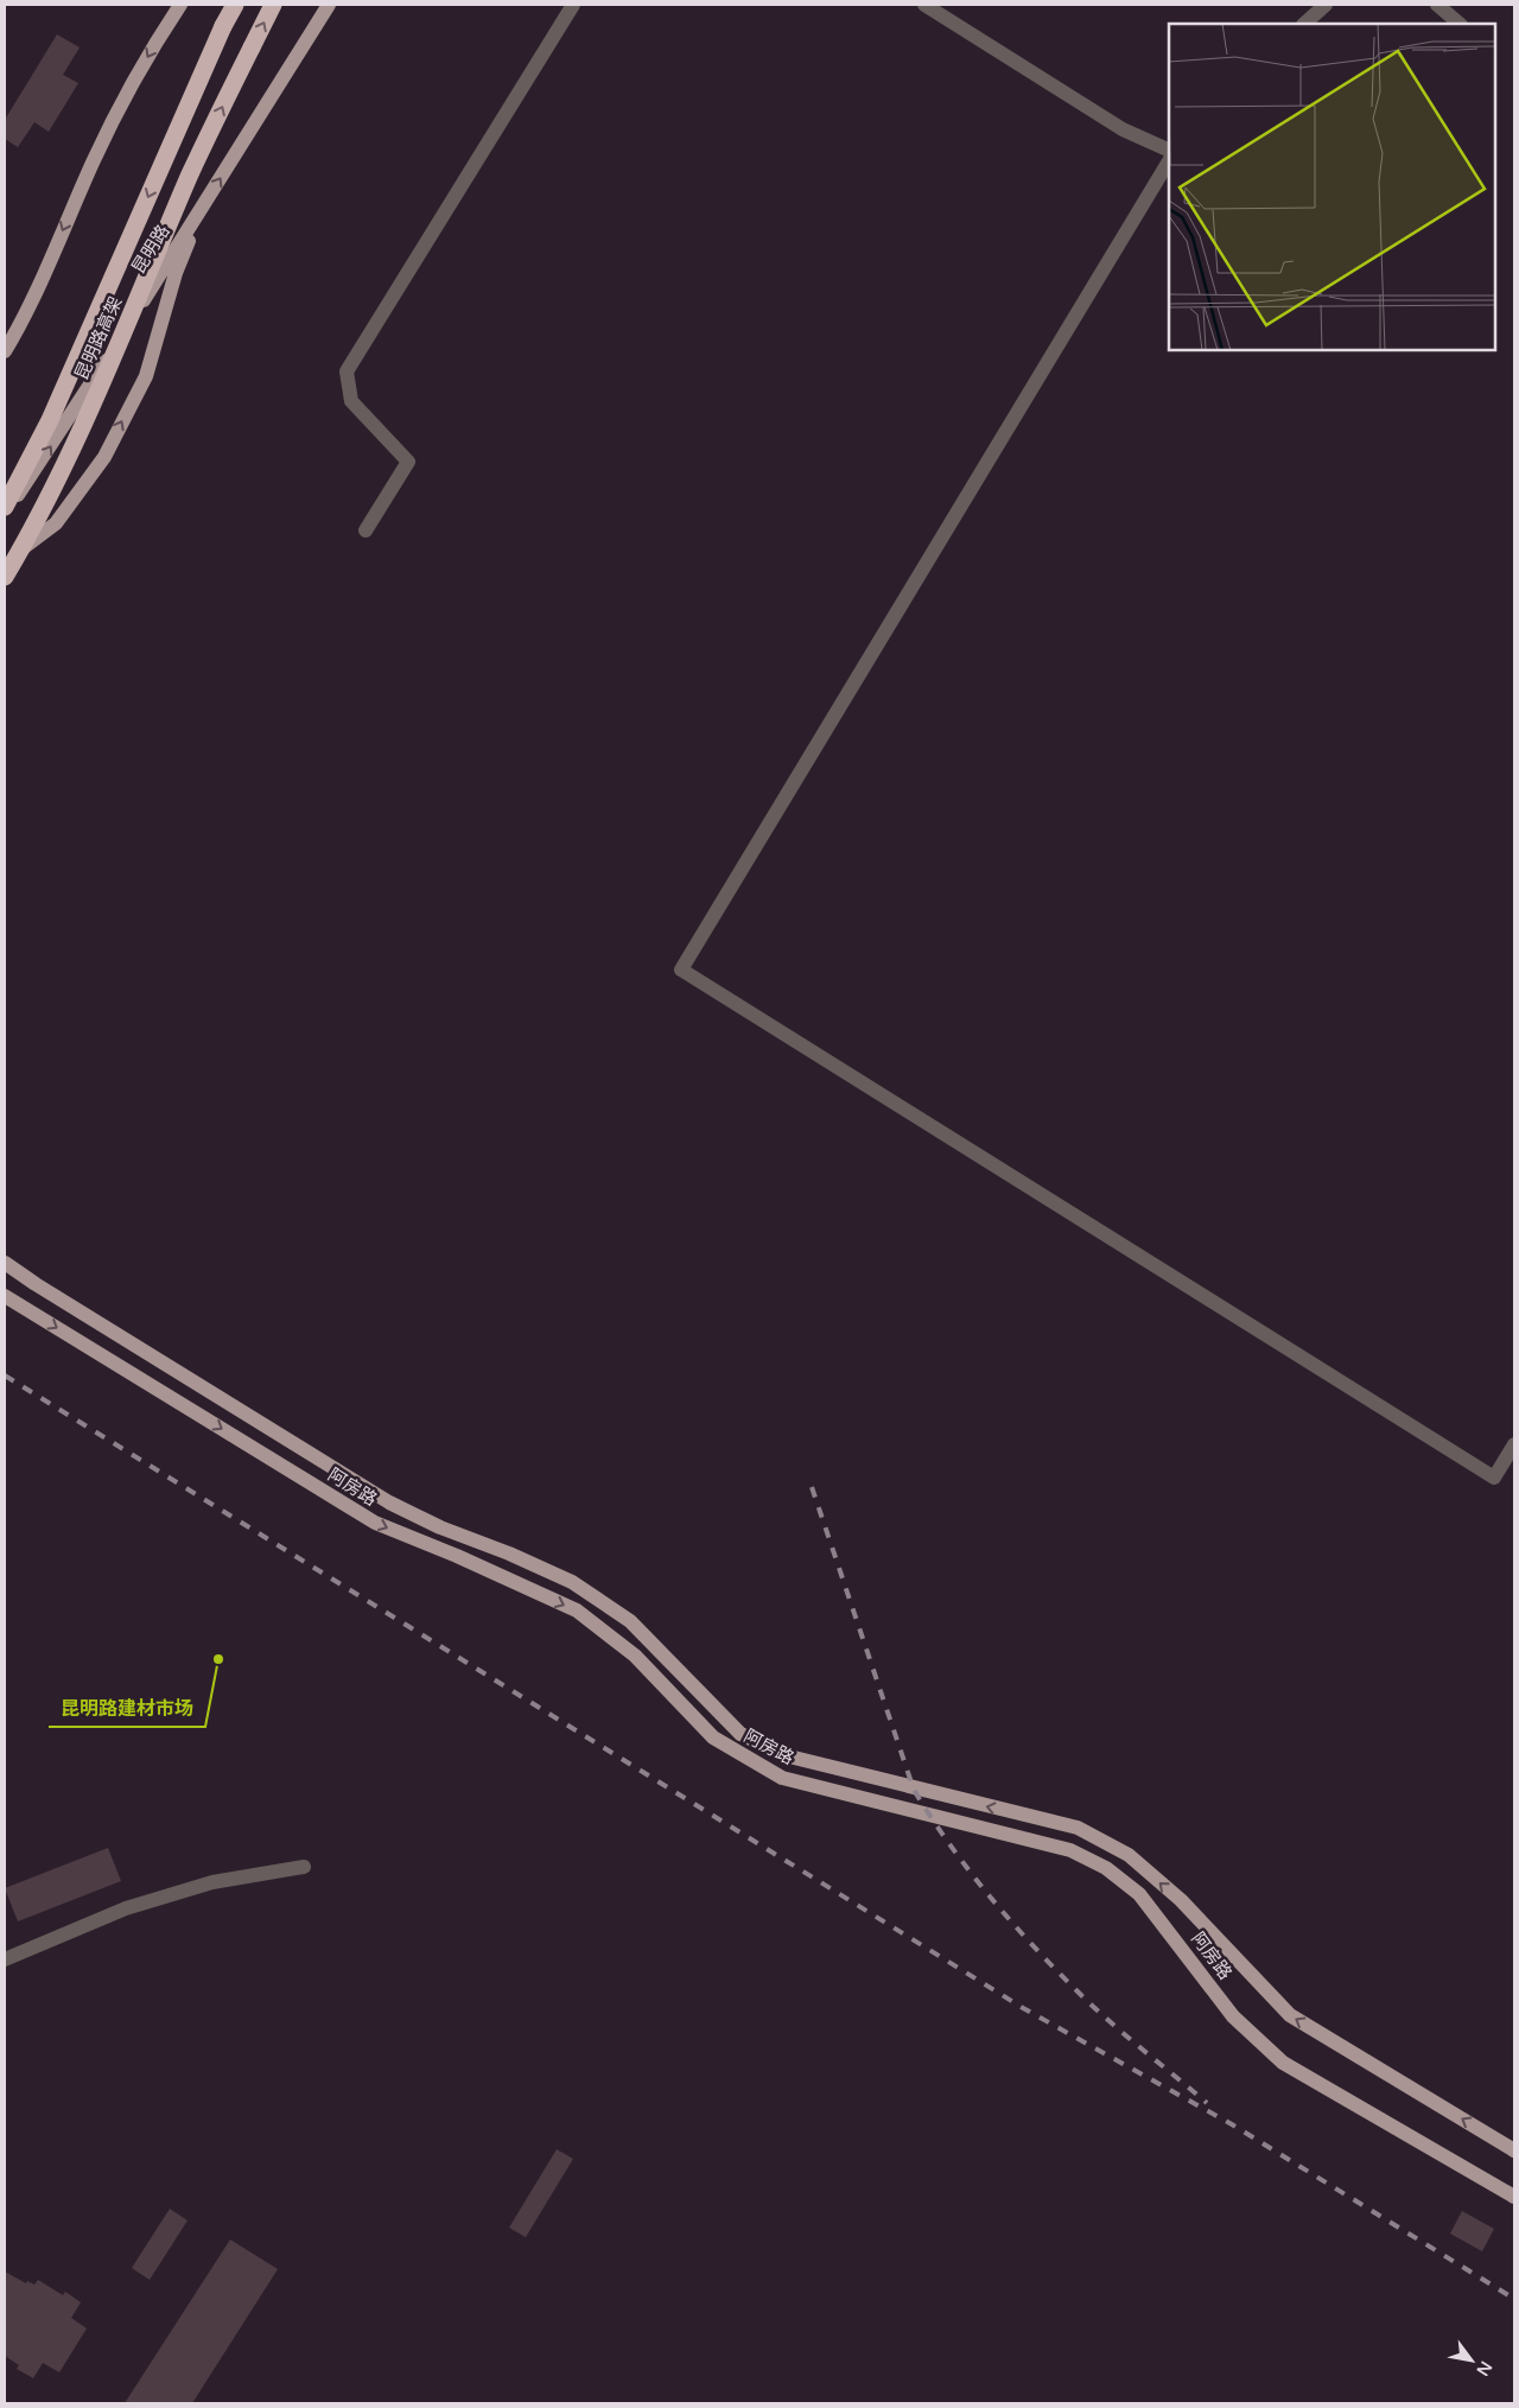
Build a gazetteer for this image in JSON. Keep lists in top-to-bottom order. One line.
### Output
{"streets":{"highway":["昆明路高架"],"main road":["昆明路","阿房路"]},"places":["昆明路建材市场"],"north":"bottom right"}
